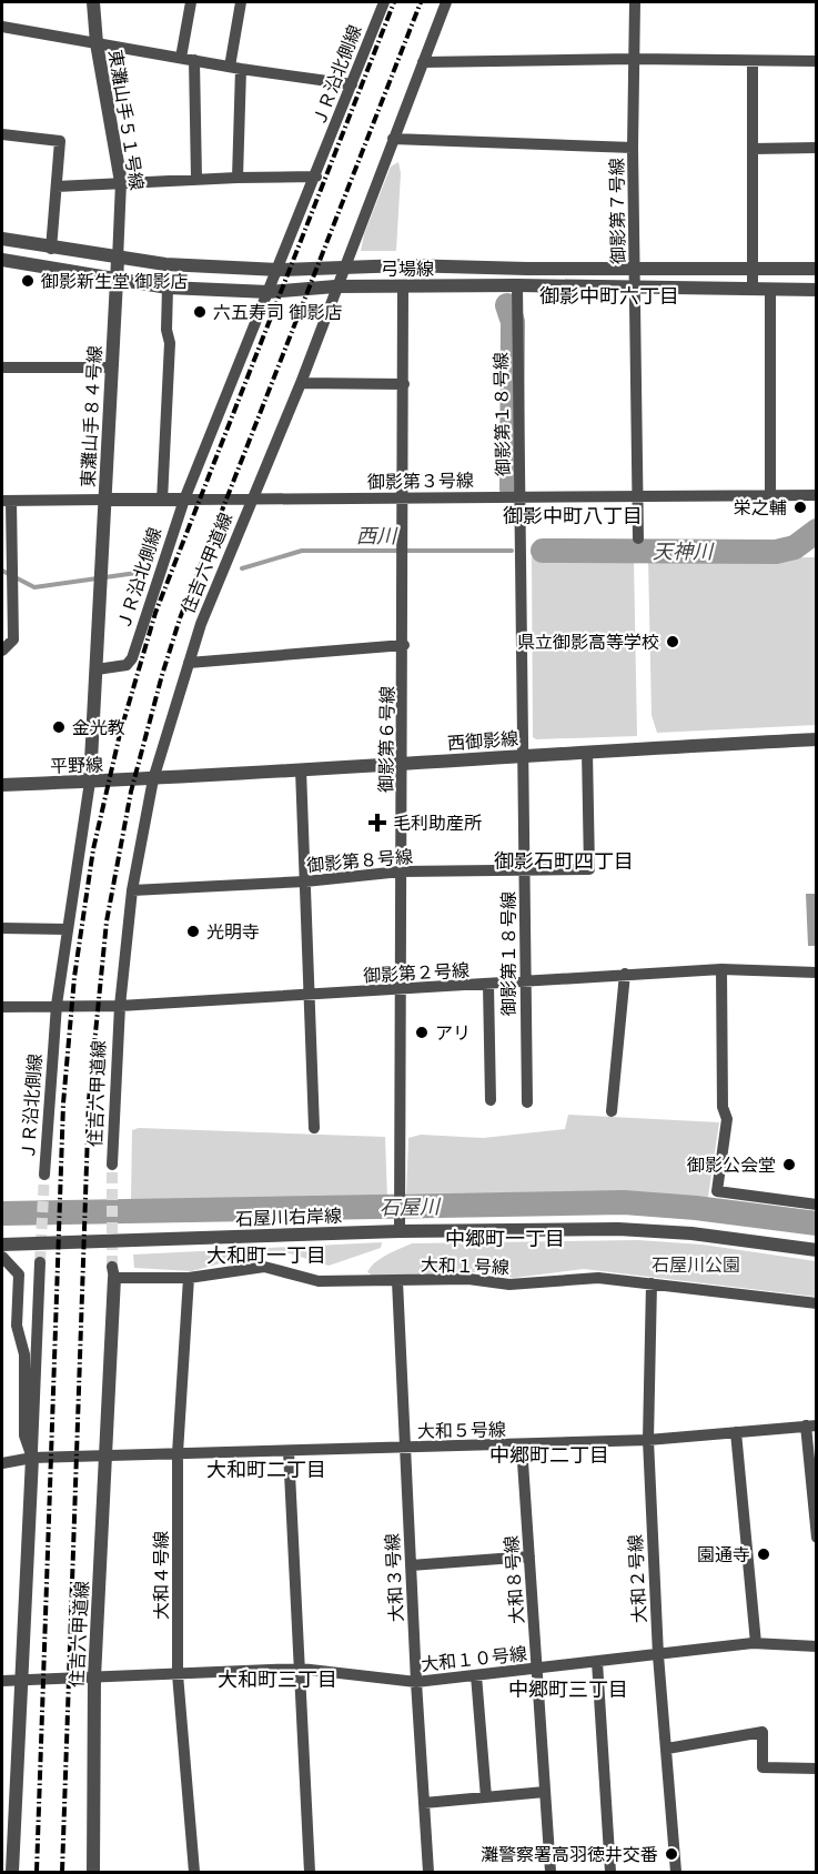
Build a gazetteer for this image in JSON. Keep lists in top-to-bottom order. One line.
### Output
{"streets":{"street":["ＪＲ沿北側線","東灘山手５１号線","御影第７号線","弓場線","御影第１８号線","東灘山手８４号線","御影第３号線","住吉六甲道線","御影第６号線","西御影線","平野線","御影第８号線","御影第２号線","石屋川右岸線","大和１号線","大和５号線","大和４号線","大和３号線","大和２号線","大和８号線","大和１０号線"]},"crossings":[["ＪＲ沿北側線","弓場線"],["ＪＲ沿北側線","東灘山手８４号線"],["ＪＲ沿北側線","御影第３号線"],["ＪＲ沿北側線","平野線"],["ＪＲ沿北側線","御影第２号線"],["東灘山手５１号線","弓場線"],["東灘山手５１号線","東灘山手８４号線"],["御影第７号線","弓場線"],["御影第７号線","御影第３号線"],["弓場線","御影第１８号線"],["弓場線","東灘山手８４号線"],["弓場線","住吉六甲道線"],["弓場線","御影第６号線"],["御影第１８号線","御影第３号線"],["御影第１８号線","西御影線"],["御影第１８号線","御影第８号線"],["御影第１８号線","御影第２号線"],["御影第３号線","住吉六甲道線"],["御影第３号線","御影第６号線"],["住吉六甲道線","西御影線"],["住吉六甲道線","平野線"],["住吉六甲道線","御影第８号線"],["住吉六甲道線","御影第２号線"],["住吉六甲道線","大和１号線"],["住吉六甲道線","大和５号線"],["住吉六甲道線","大和１０号線"],["御影第６号線","西御影線"],["御影第６号線","御影第８号線"],["御影第６号線","御影第２号線"],["御影第６号線","石屋川右岸線"],["西御影線","平野線"],["西御影線","御影第８号線"],["大和１号線","大和４号線"],["大和１号線","大和３号線"],["大和１号線","大和２号線"],["大和５号線","大和４号線"],["大和５号線","大和３号線"],["大和５号線","大和２号線"],["大和５号線","大和８号線"],["大和４号線","大和１０号線"],["大和３号線","大和１０号線"],["大和２号線","大和１０号線"],["大和８号線","大和１０号線"]],"districts":["御影中町六丁目","御影中町八丁目","御影石町四丁目","中郷町一丁目","大和町一丁目","中郷町二丁目","大和町二丁目","大和町三丁目","中郷町三丁目"],"water":["西川","天神川","石屋川"],"parks":["石屋川公園"],"places":{"other":["御影新生堂 御影店","六五寿司 御影店","栄之輔","県立御影高等学校","金光教","光明寺","アリ","御影公会堂","園通寺","灘警察署高羽徳井交番"],"health":["毛利助産所"]}}
